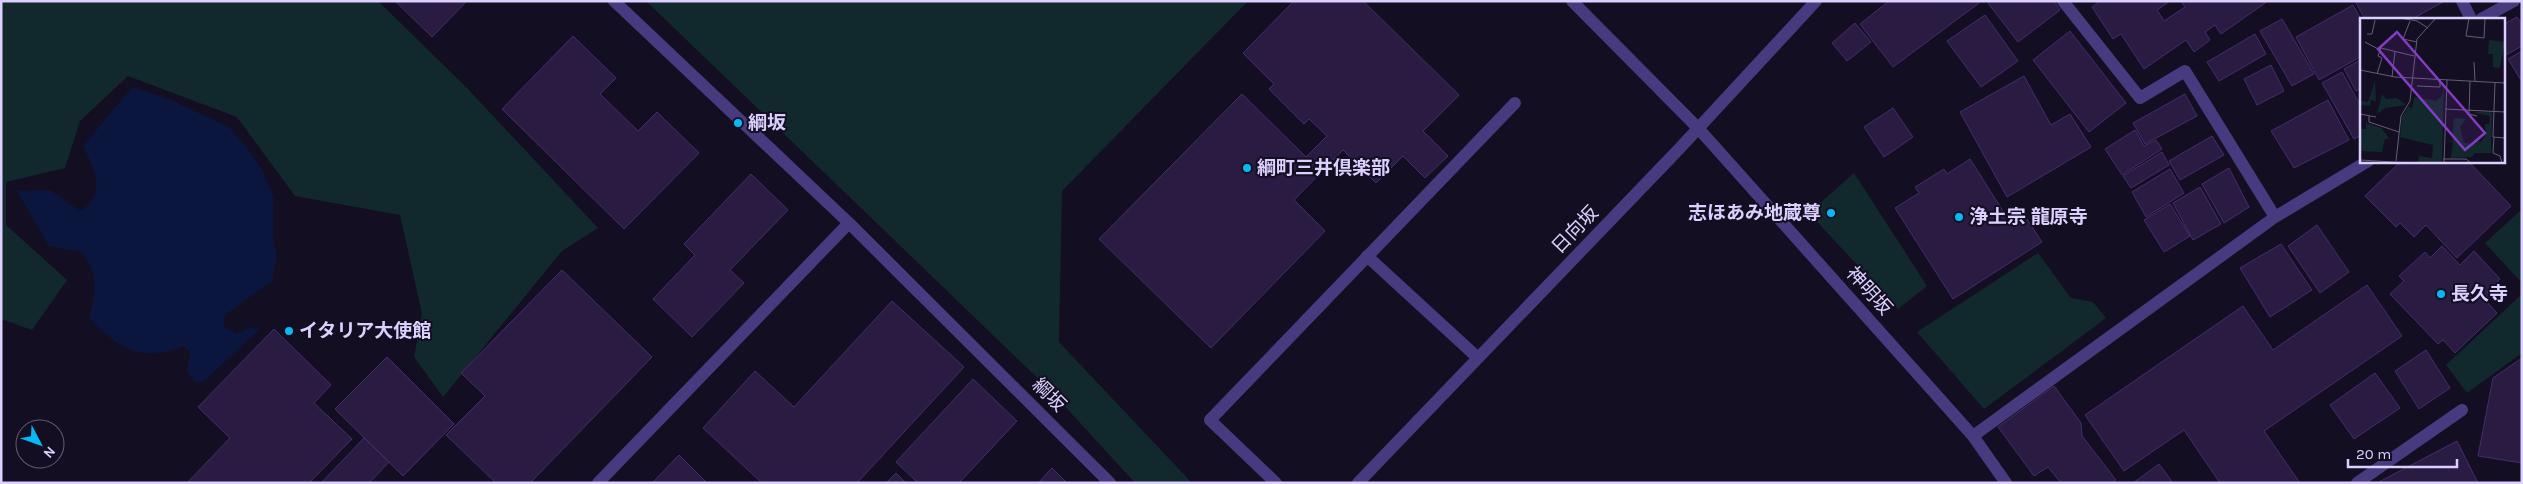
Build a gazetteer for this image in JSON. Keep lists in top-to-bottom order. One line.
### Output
{"streets":{"street":["日向坂","神明坂","綱坂"]},"crossings":[["日向坂","神明坂"]],"places":["綱坂","綱町三井倶楽部","志ほあみ地蔵尊","浄土宗 龍原寺","長久寺","イタリア大使館"],"scale_bar":"20 m","north":"bottom right"}
